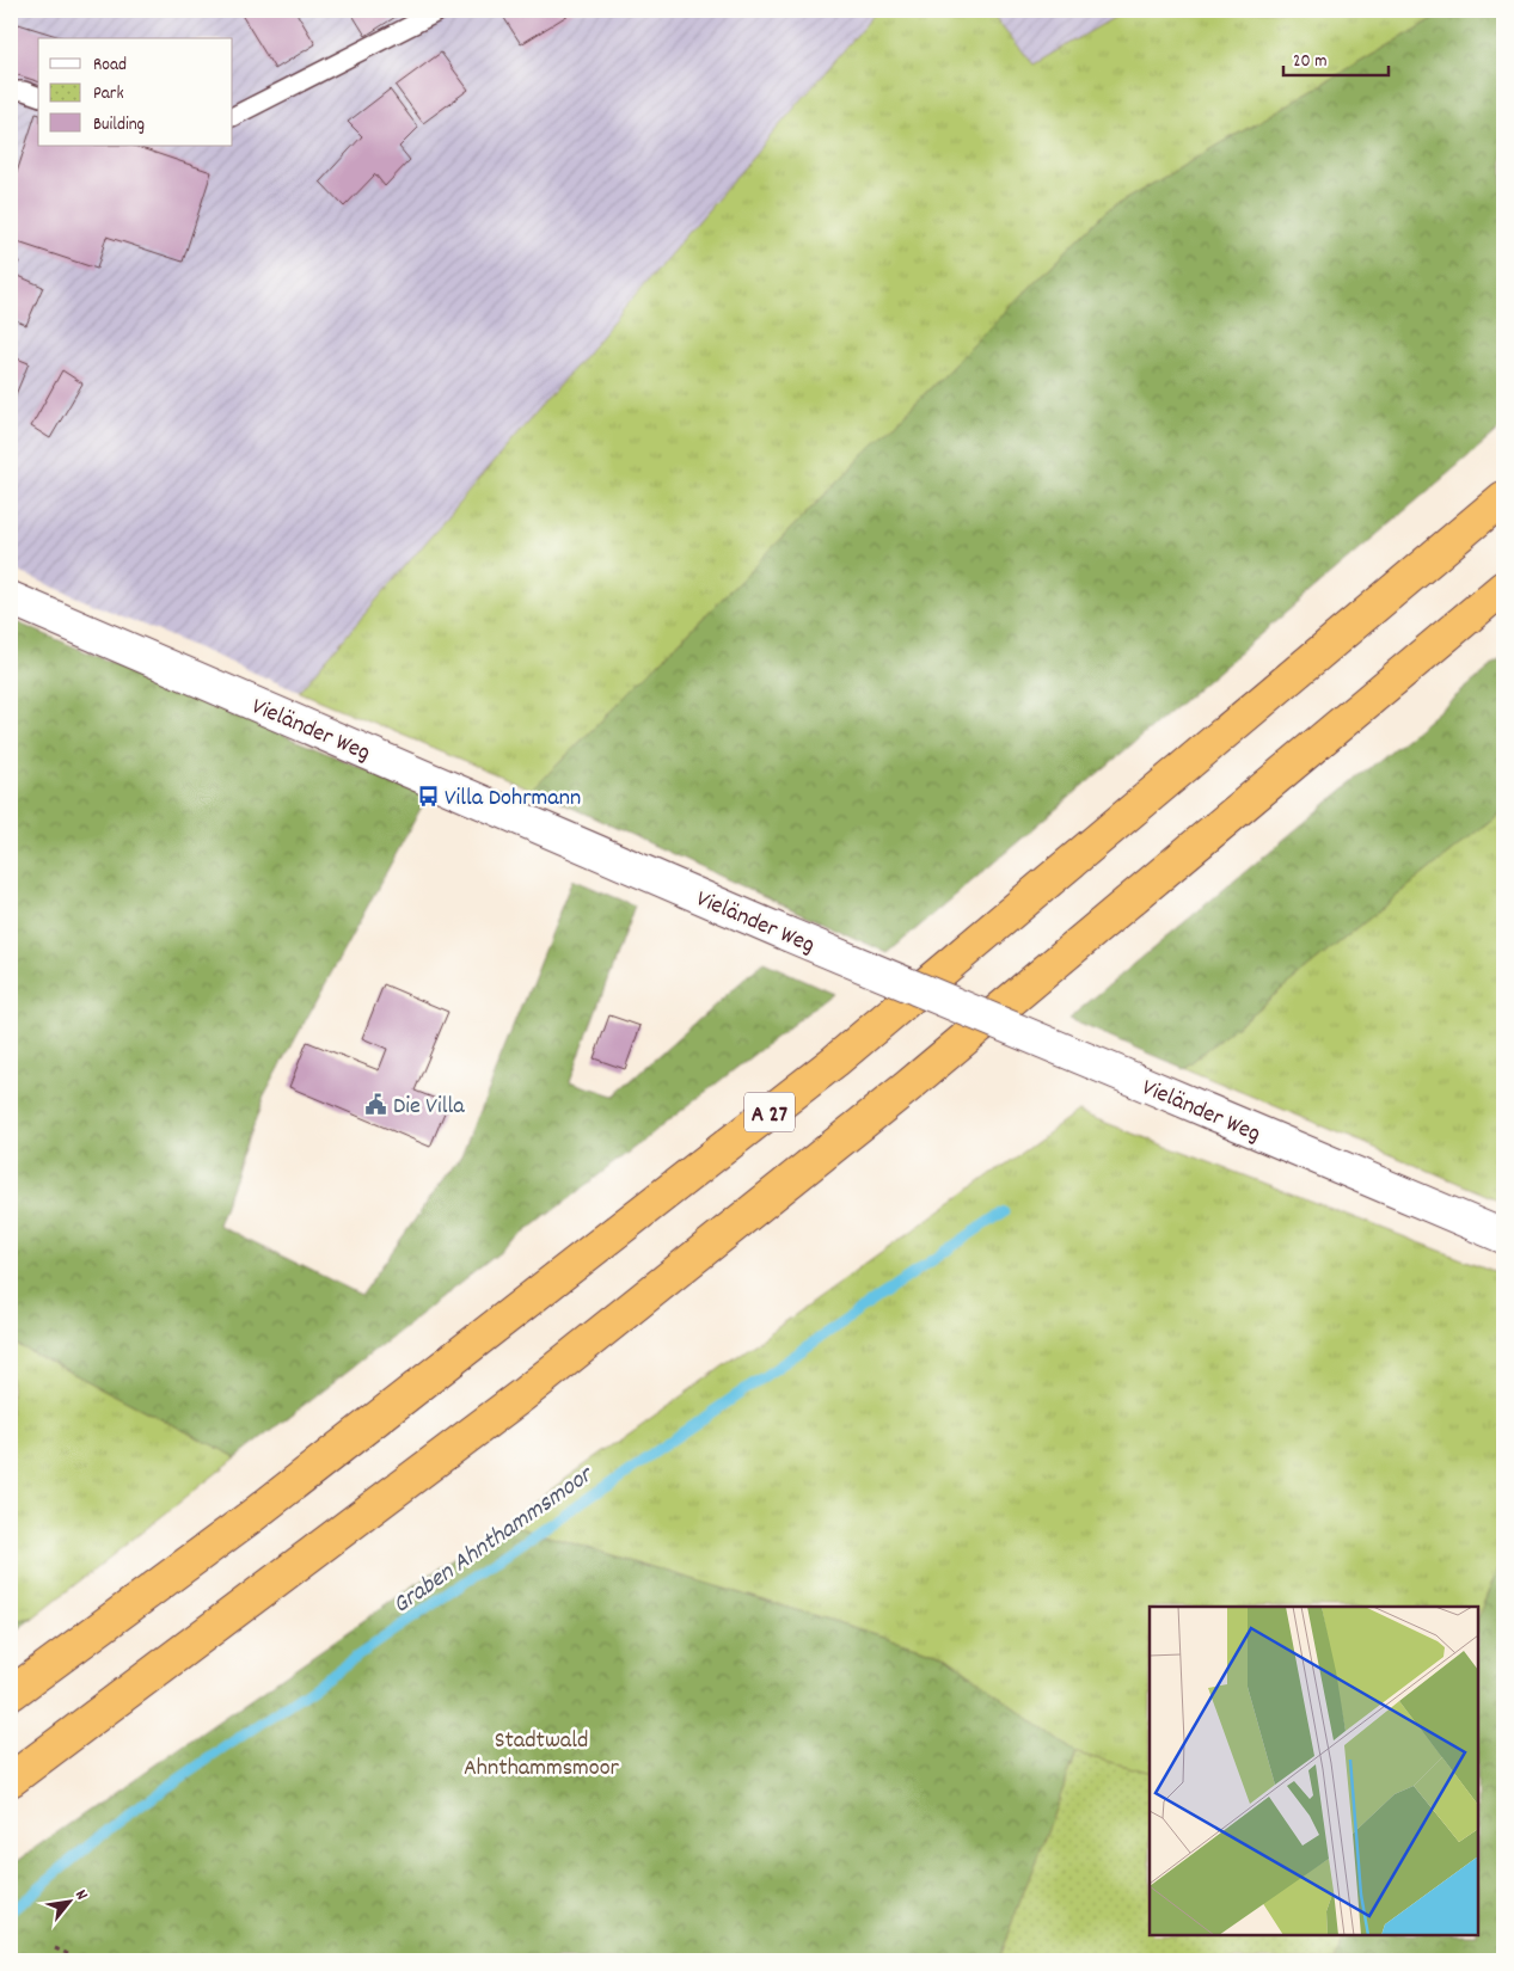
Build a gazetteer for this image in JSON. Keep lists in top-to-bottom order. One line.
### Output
{"streets":{"highway":["A 27"],"street":["Vieländer Weg"]},"water":["Graben Ahnthammsmoor"],"parks":["Stadtwald Ahnthammsmoor"],"places":{"bus stop":["Villa Dohrmann"],"public building":["Die Villa"]},"legend":["Road","Park","Building"],"scale_bar":"20 m","north":"top right"}
